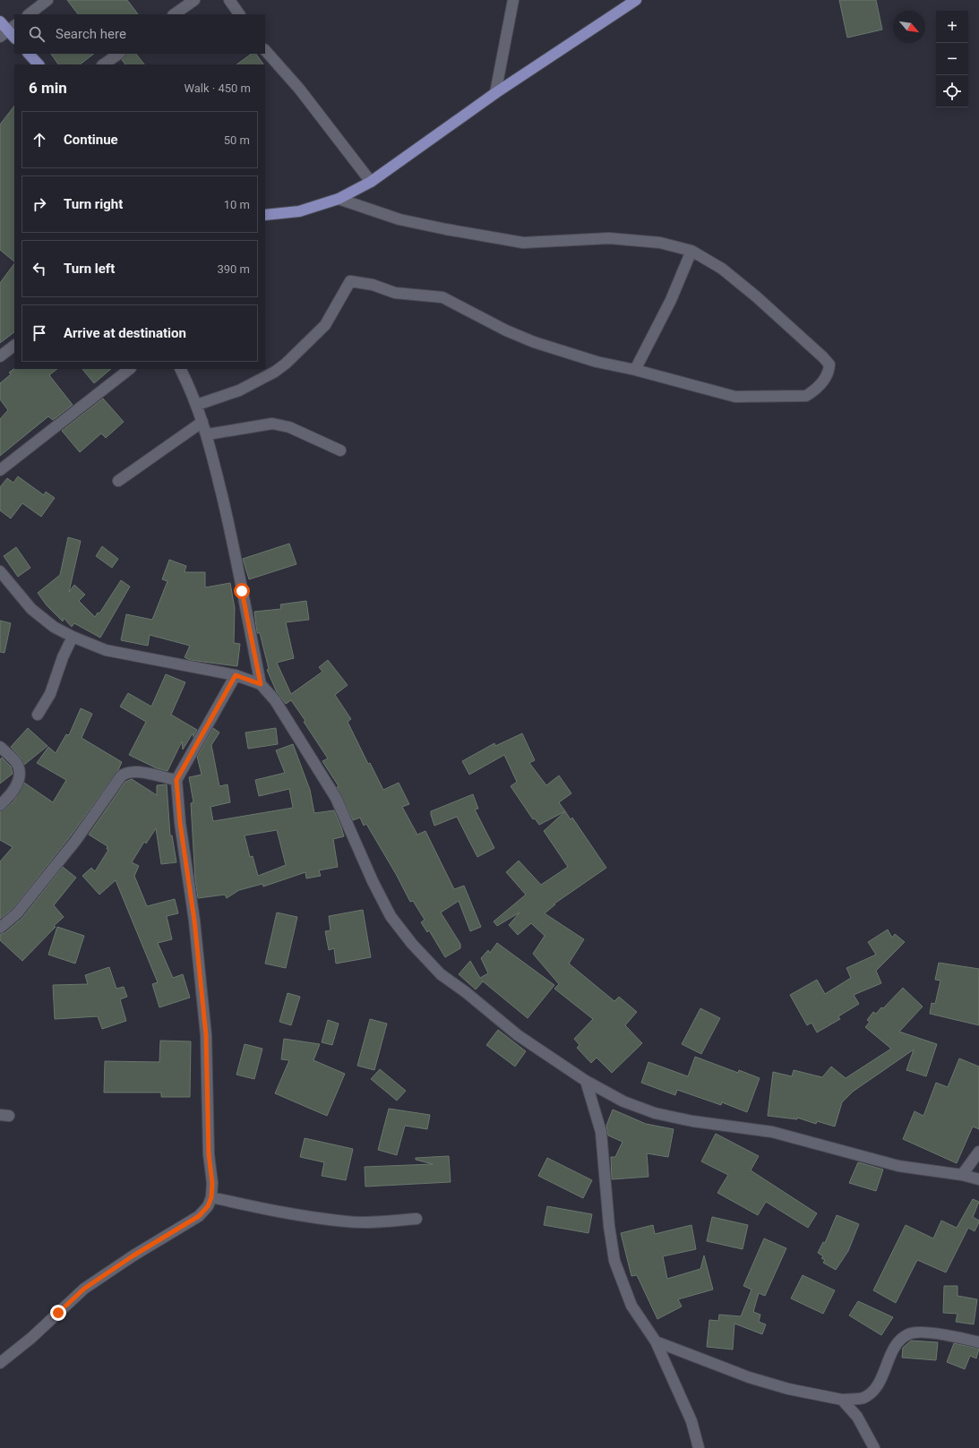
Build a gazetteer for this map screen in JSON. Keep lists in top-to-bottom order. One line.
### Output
{"north":"bottom right","page":{"map_buttons":["+","−"],"search":"Search here","heading":["6 min","Walk · 450 m"],"list":[["Continue","50 m"],["Turn right","10 m"],["Turn left","390 m"],"Arrive at destination"]}}
